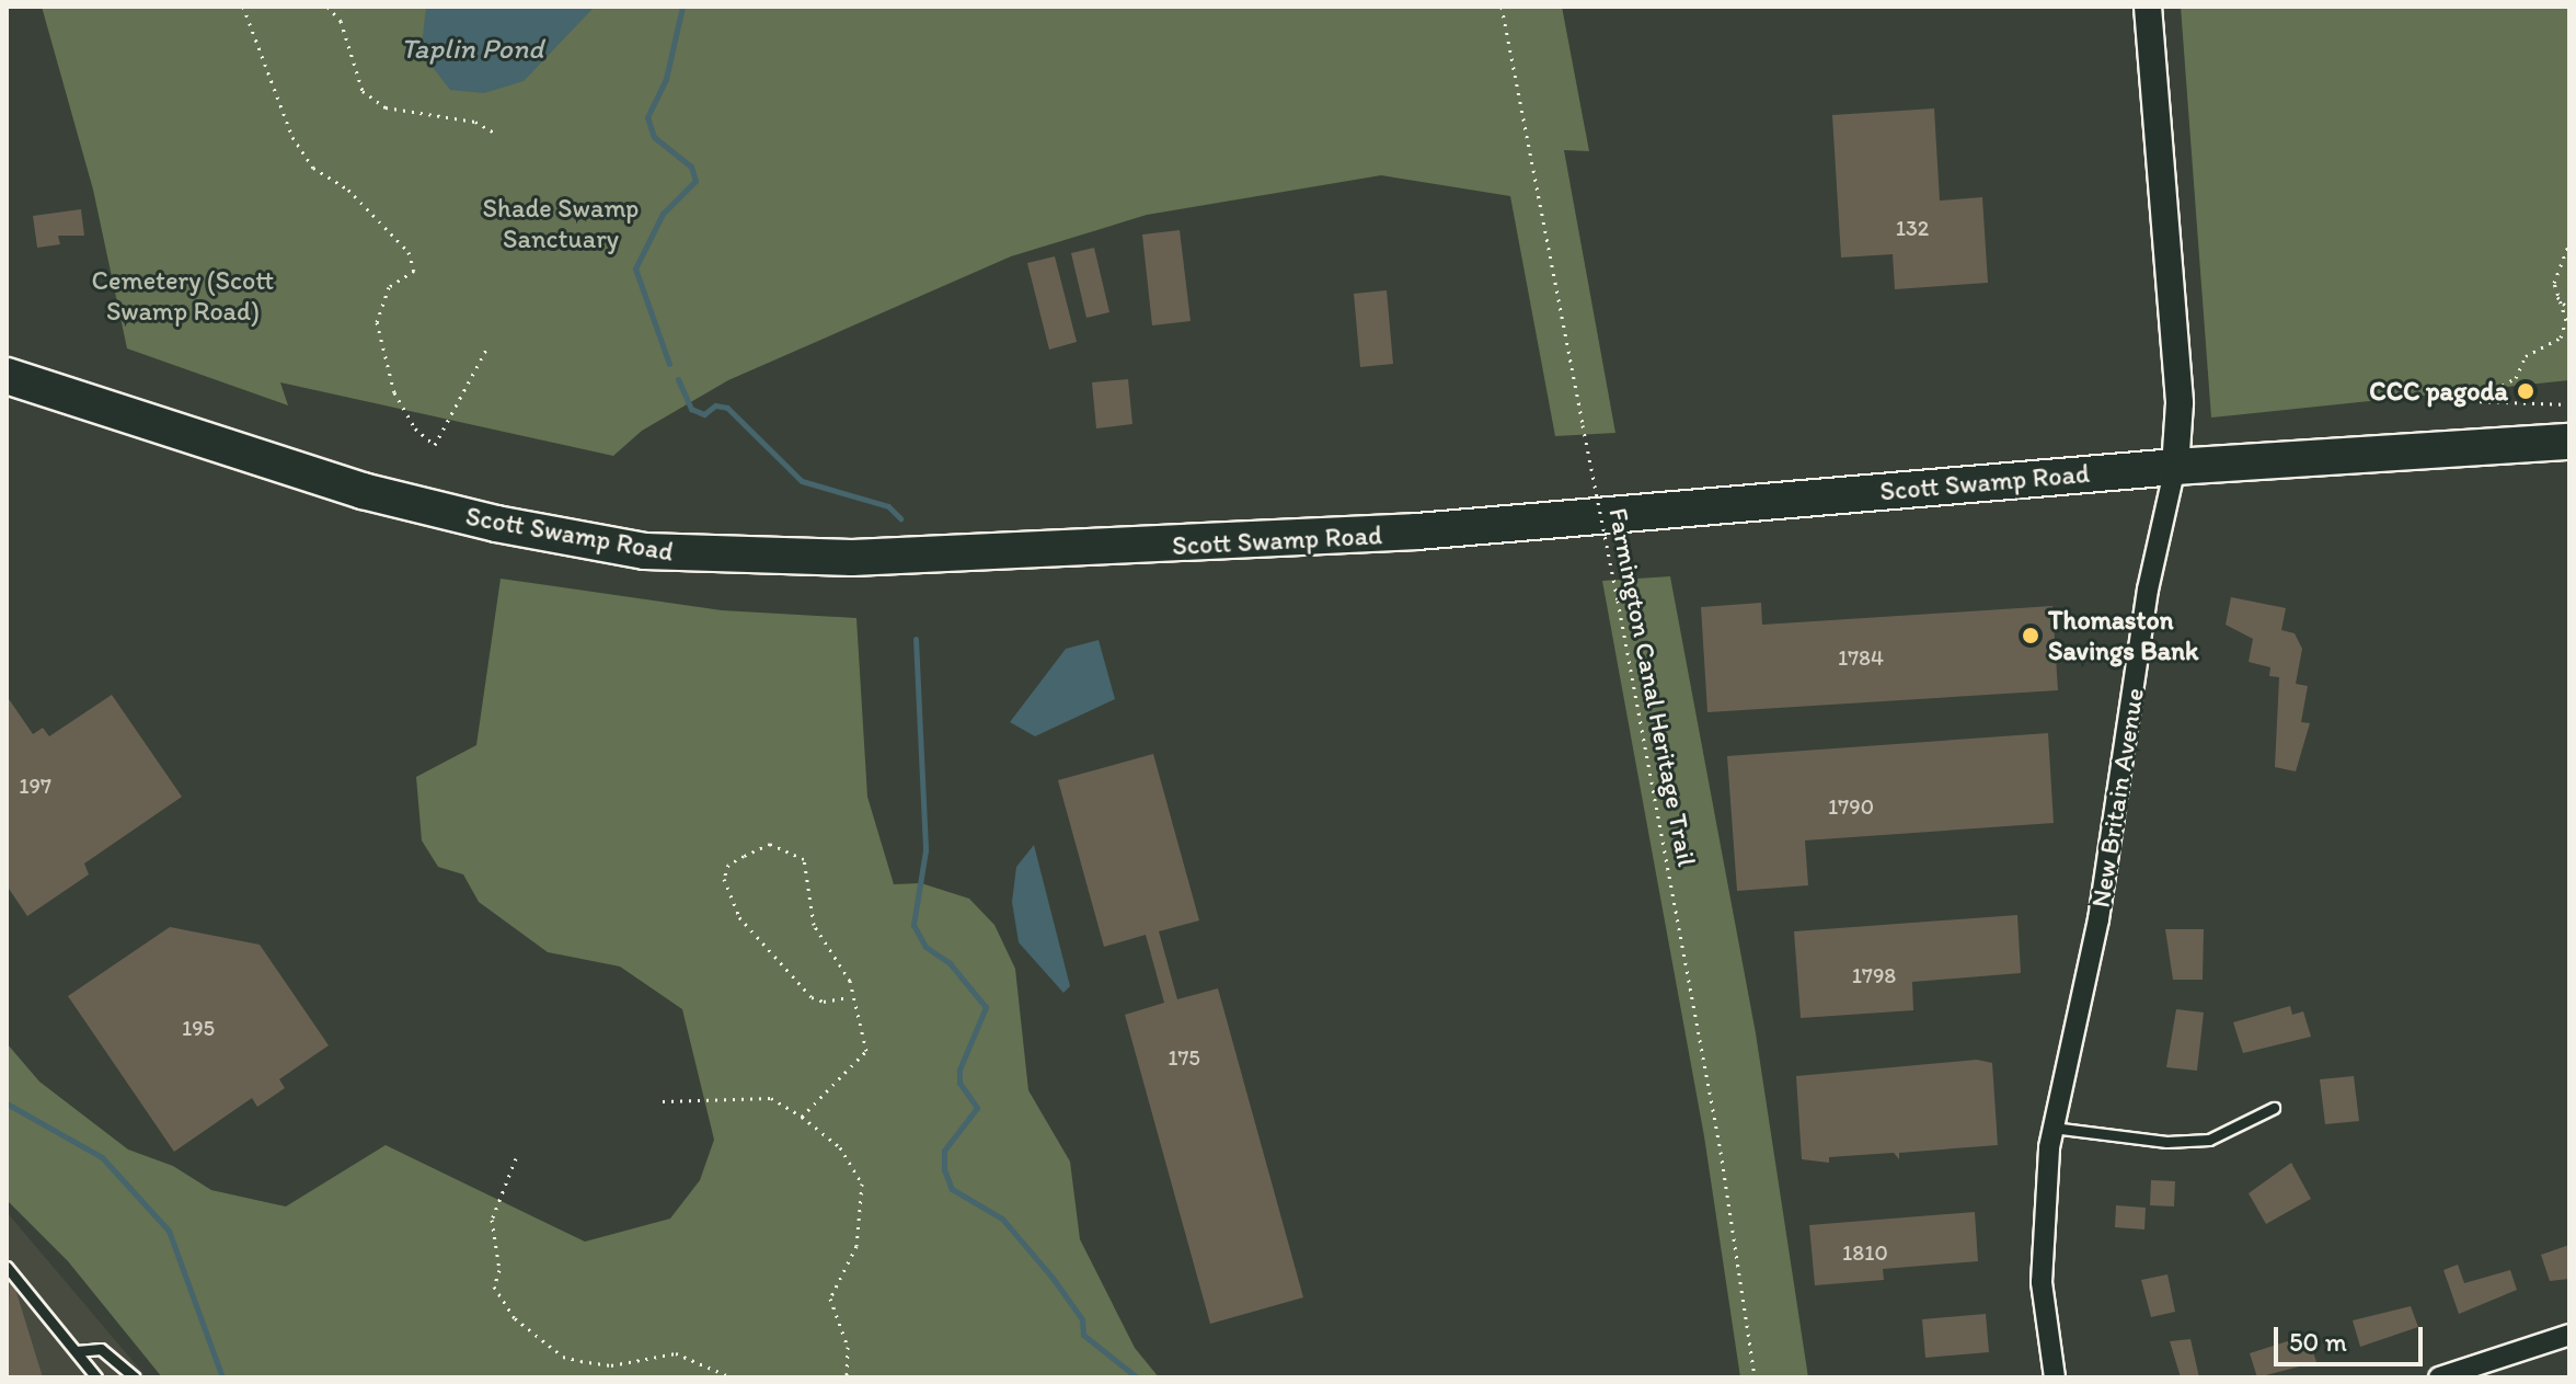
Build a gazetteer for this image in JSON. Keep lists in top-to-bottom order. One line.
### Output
{"streets":{"highway":["Scott Swamp Road"],"street":["New Britain Avenue"],"path":["Farmington Canal Heritage Trail"]},"crossings":[["Scott Swamp Road","New Britain Avenue"]],"water":["Taplin Pond"],"parks":["Shade Swamp Sanctuary","Cemetery (Scott Swamp Road)"],"places":["CCC pagoda","Thomaston Savings Bank"],"house_numbers":["132","1784","197","1790","1798","195","175","1810"],"scale_bar":"50 m"}
